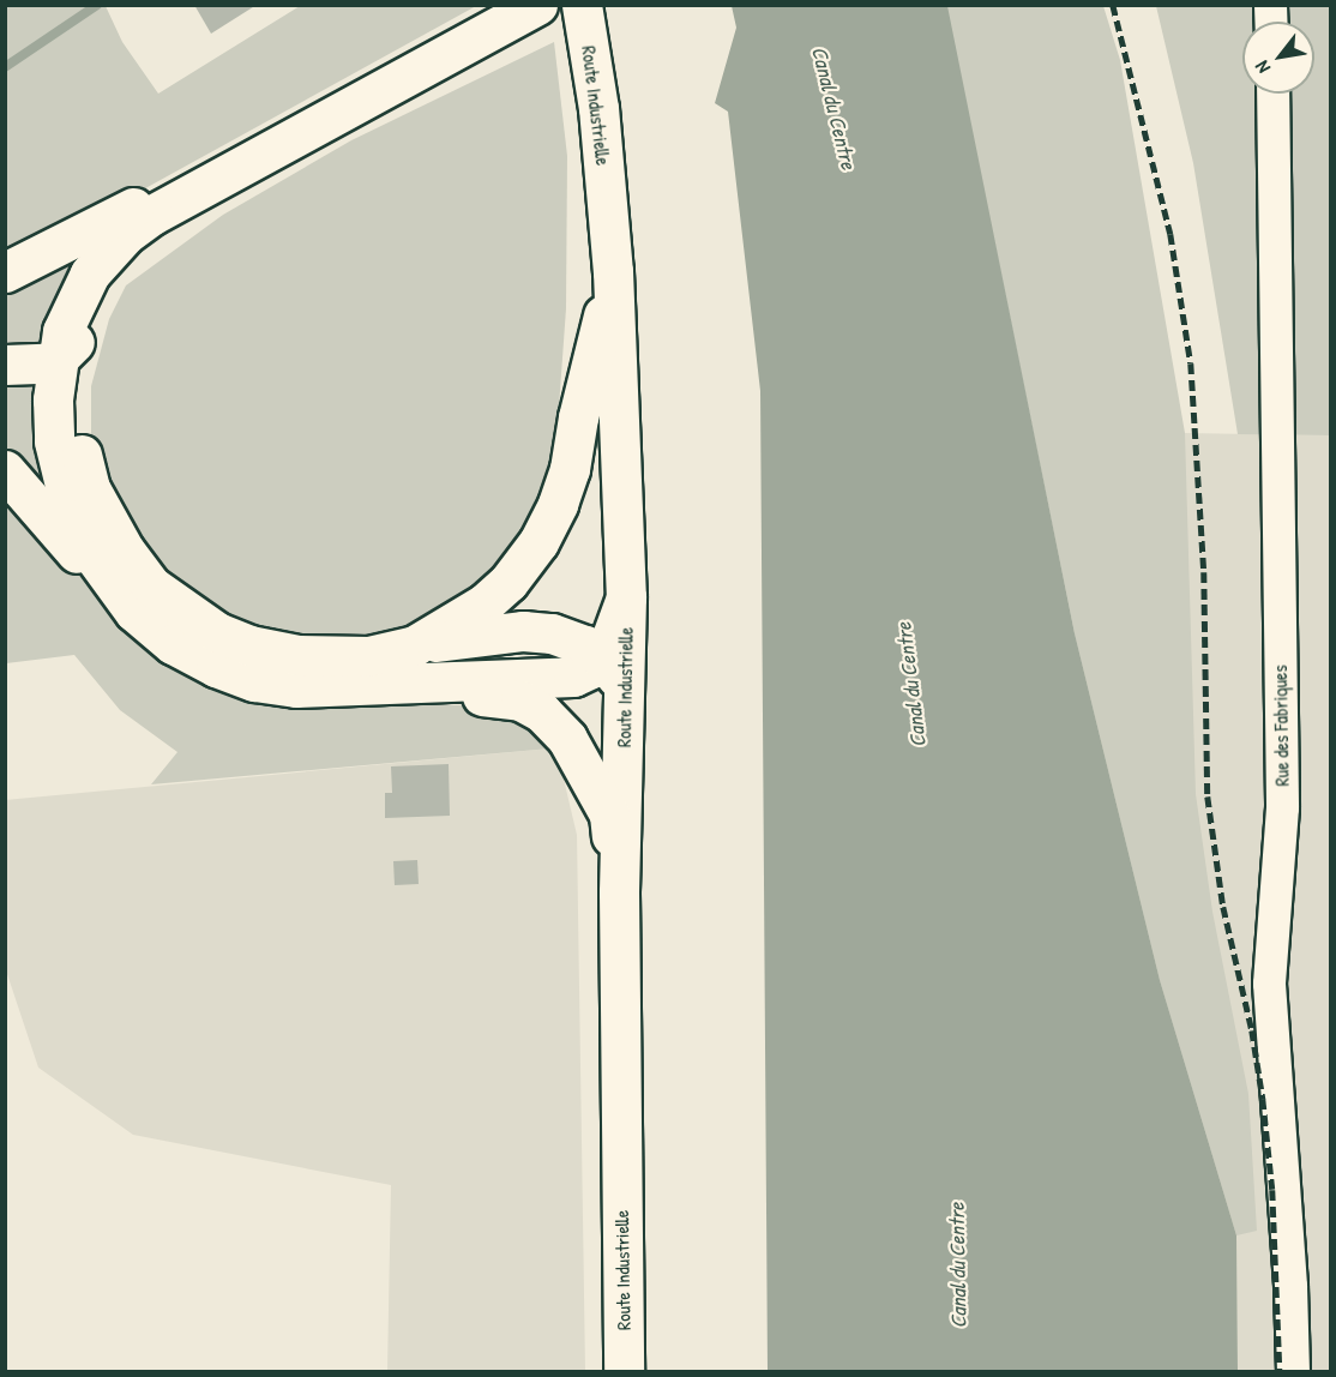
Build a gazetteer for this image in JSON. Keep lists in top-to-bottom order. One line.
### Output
{"streets":{"main road":["Route Industrielle"],"street":["Rue des Fabriques"]},"water":["Canal du Centre"],"north":"bottom left"}
